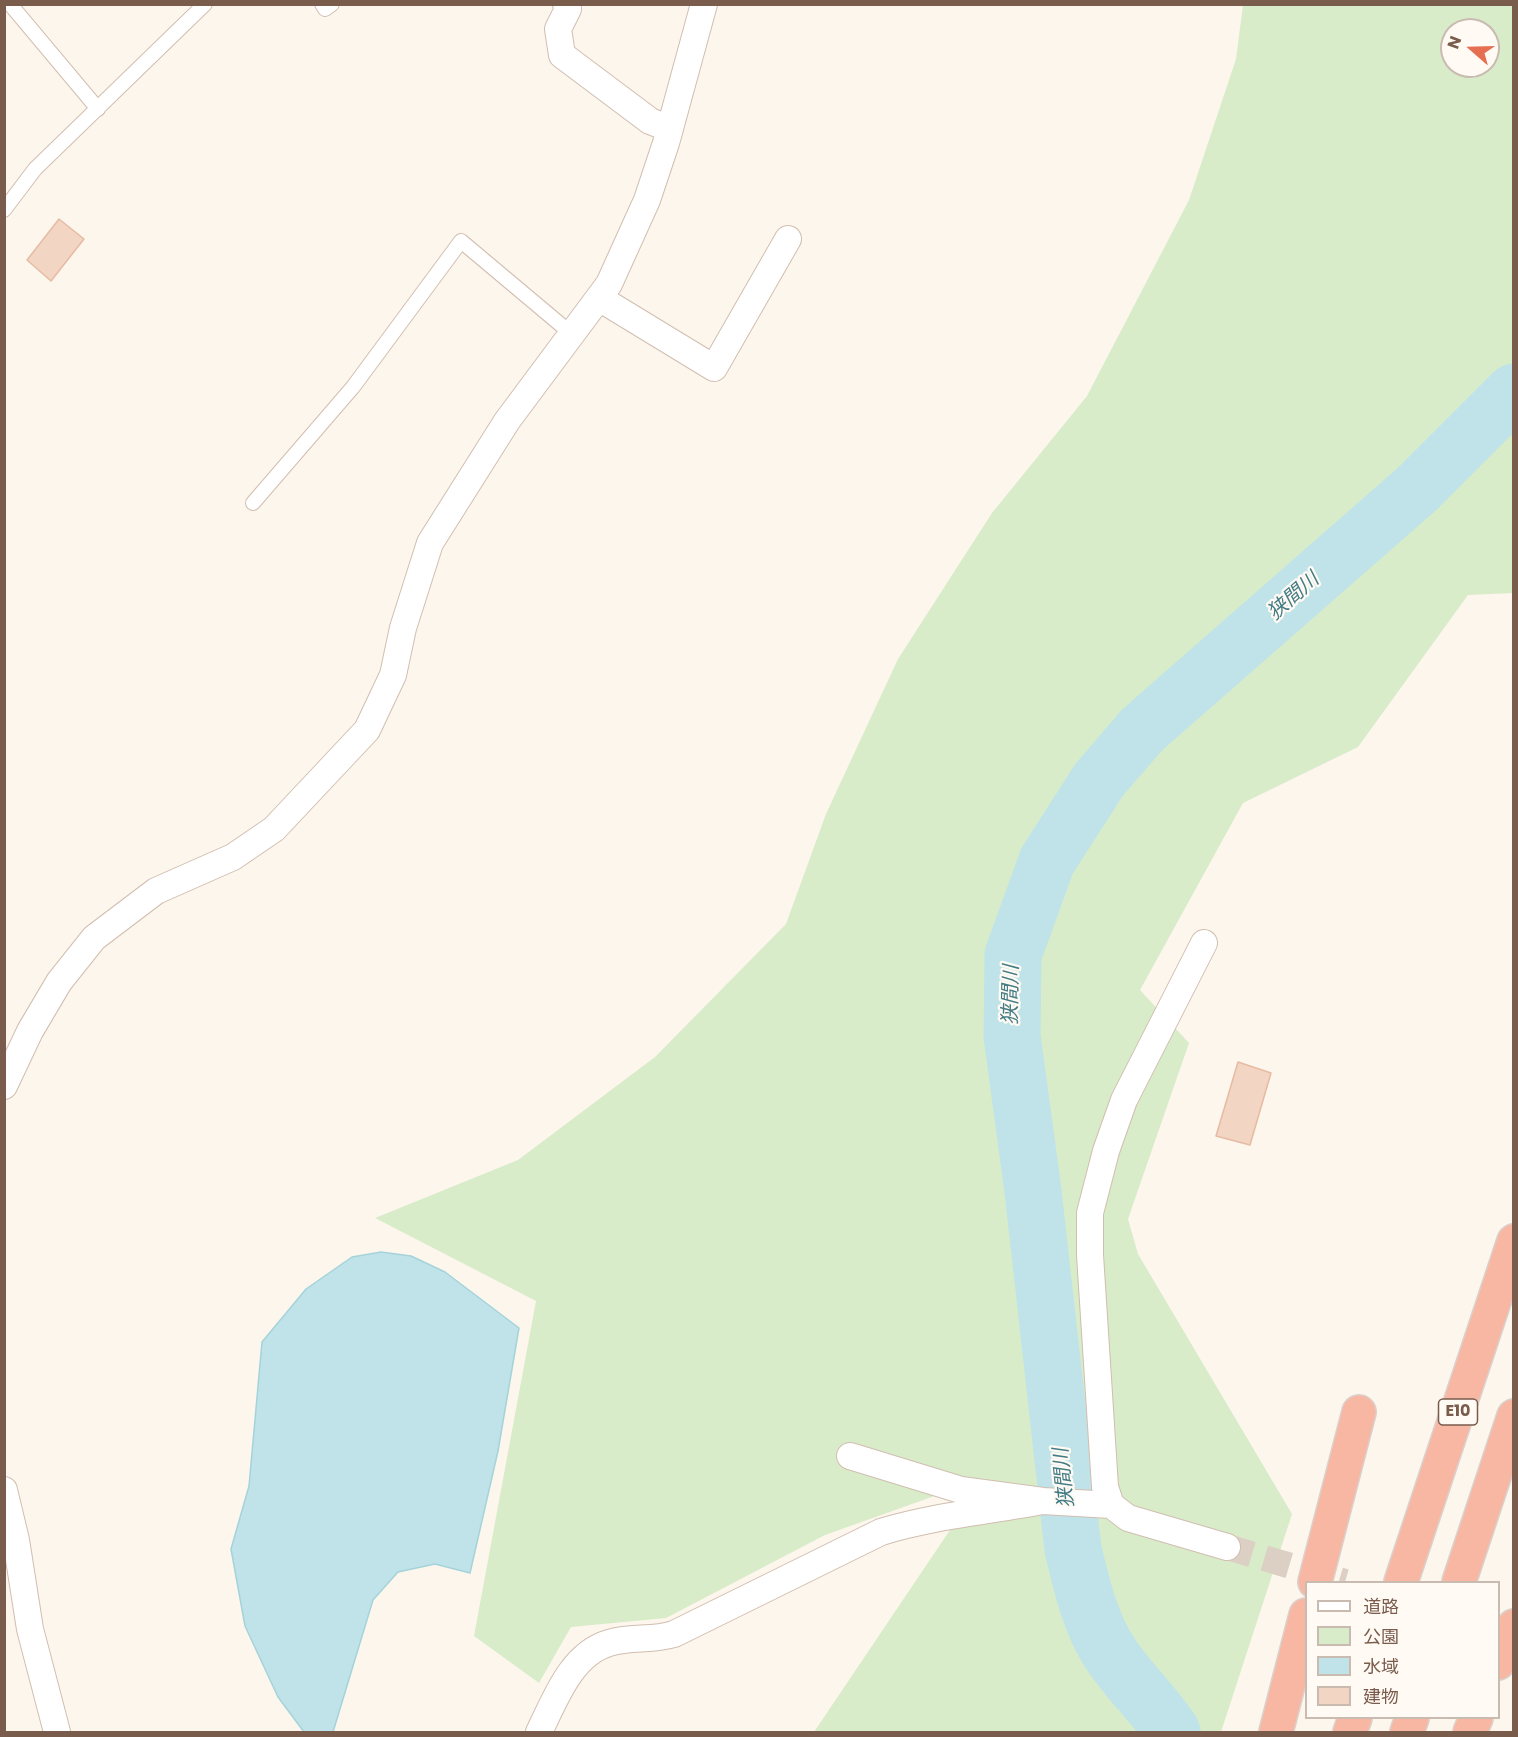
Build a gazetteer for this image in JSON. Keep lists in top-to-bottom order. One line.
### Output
{"streets":{"highway":["E10"]},"water":["狭間川"],"legend":["道路","公園","水域","建物"],"north":"left"}
